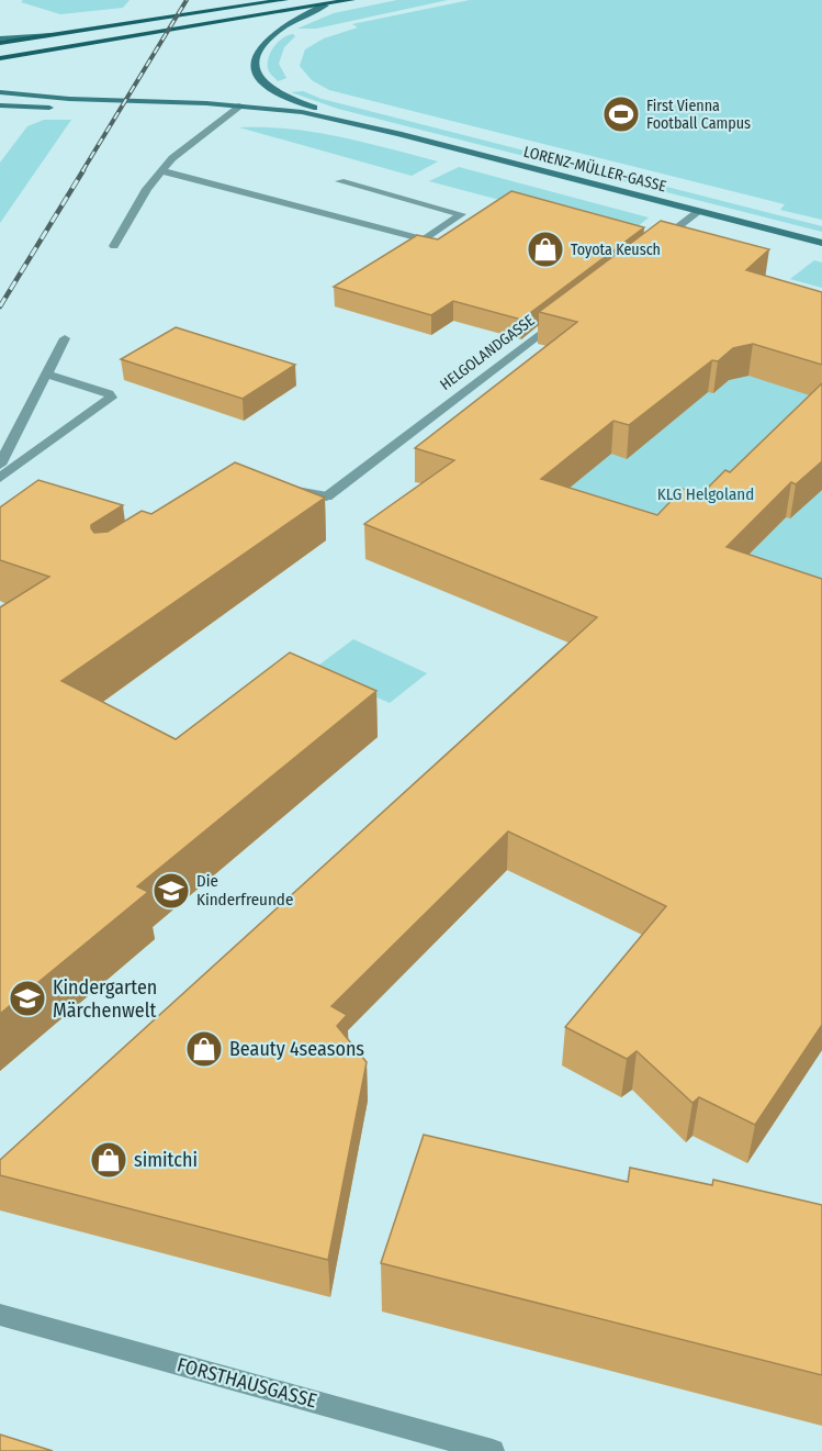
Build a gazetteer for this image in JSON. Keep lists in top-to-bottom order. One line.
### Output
{"streets":{"main road":["LORENZ-MÜLLER-GASSE"],"street":["HELGOLANDGASSE","FORSTHAUSGASSE"]},"parks":["KLG Helgoland"],"places":{"sports":["First Vienna Football Campus"],"shop":["Toyota Keusch","Beauty 4seasons","simitchi"],"school or university":["Die Kinderfreunde","Kindergarten Märchenwelt"]}}
